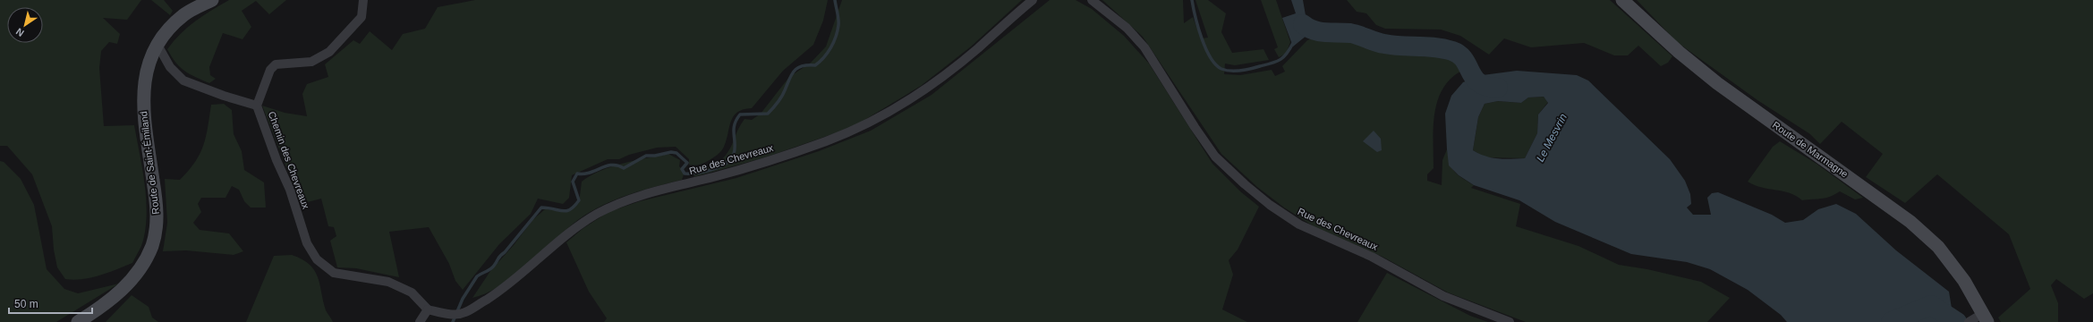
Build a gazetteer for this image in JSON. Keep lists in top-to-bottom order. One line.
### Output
{"streets":{"main road":["Route de Marmagne","Route de Saint-Émiland"],"street":["Rue des Chevreaux","Chemin des Chevreaux"]},"crossings":[["Rue des Chevreaux","Chemin des Chevreaux"]],"water":["Le Mesvrin"],"scale_bar":"50 m","north":"bottom left"}
